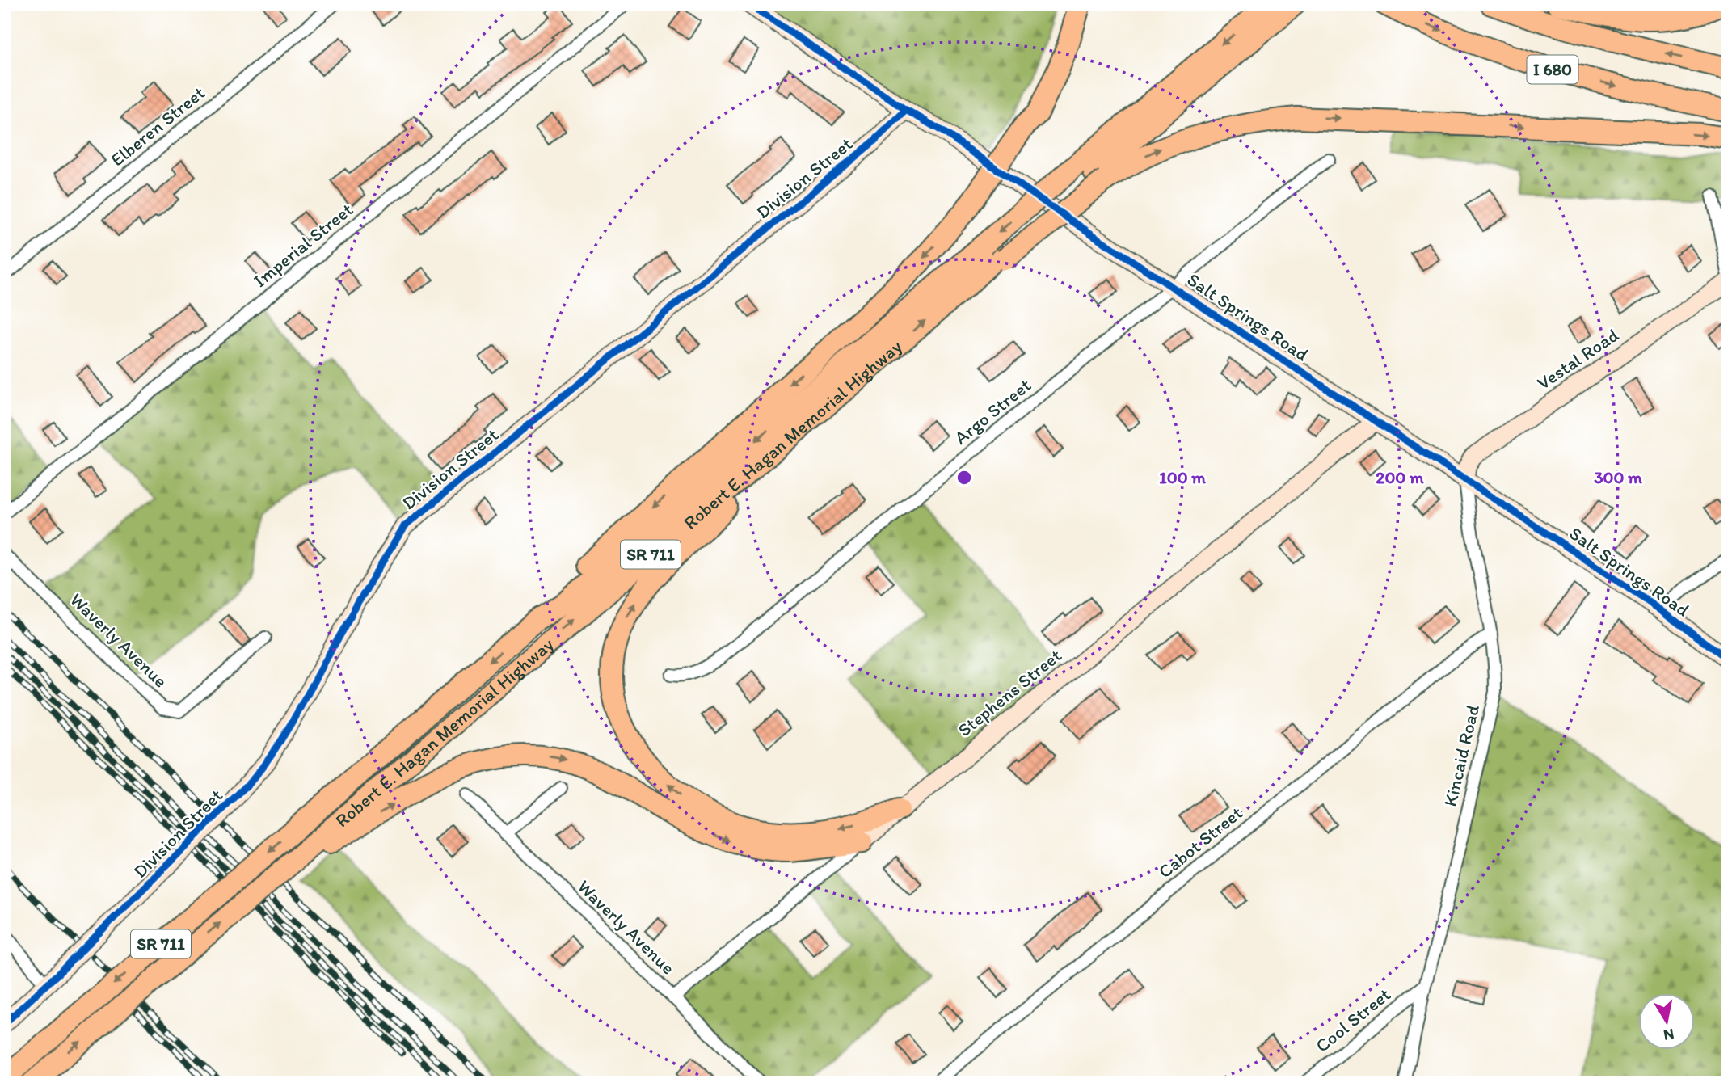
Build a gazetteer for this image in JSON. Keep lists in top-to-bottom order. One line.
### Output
{"streets":{"highway":["I 680","Robert E. Hagan Memorial Highway","SR 711"],"street":["Elberen Street","Division Street","Imperial Street","Salt Springs Road","Vestal Road","Argo Street","Waverly Avenue","Stephens Street","Kincaid Road","Cabot Street","Cool Street"]},"crossings":[["Division Street","Salt Springs Road"],["Salt Springs Road","Vestal Road"],["Salt Springs Road","Argo Street"],["Salt Springs Road","Stephens Street"],["Salt Springs Road","Kincaid Road"],["Vestal Road","Kincaid Road"],["Robert E. Hagan Memorial Highway","SR 711"],["Waverly Avenue","Stephens Street"],["Kincaid Road","Cabot Street"],["Kincaid Road","Cool Street"]],"north":"bottom","rings":["100 m","200 m","300 m"]}
